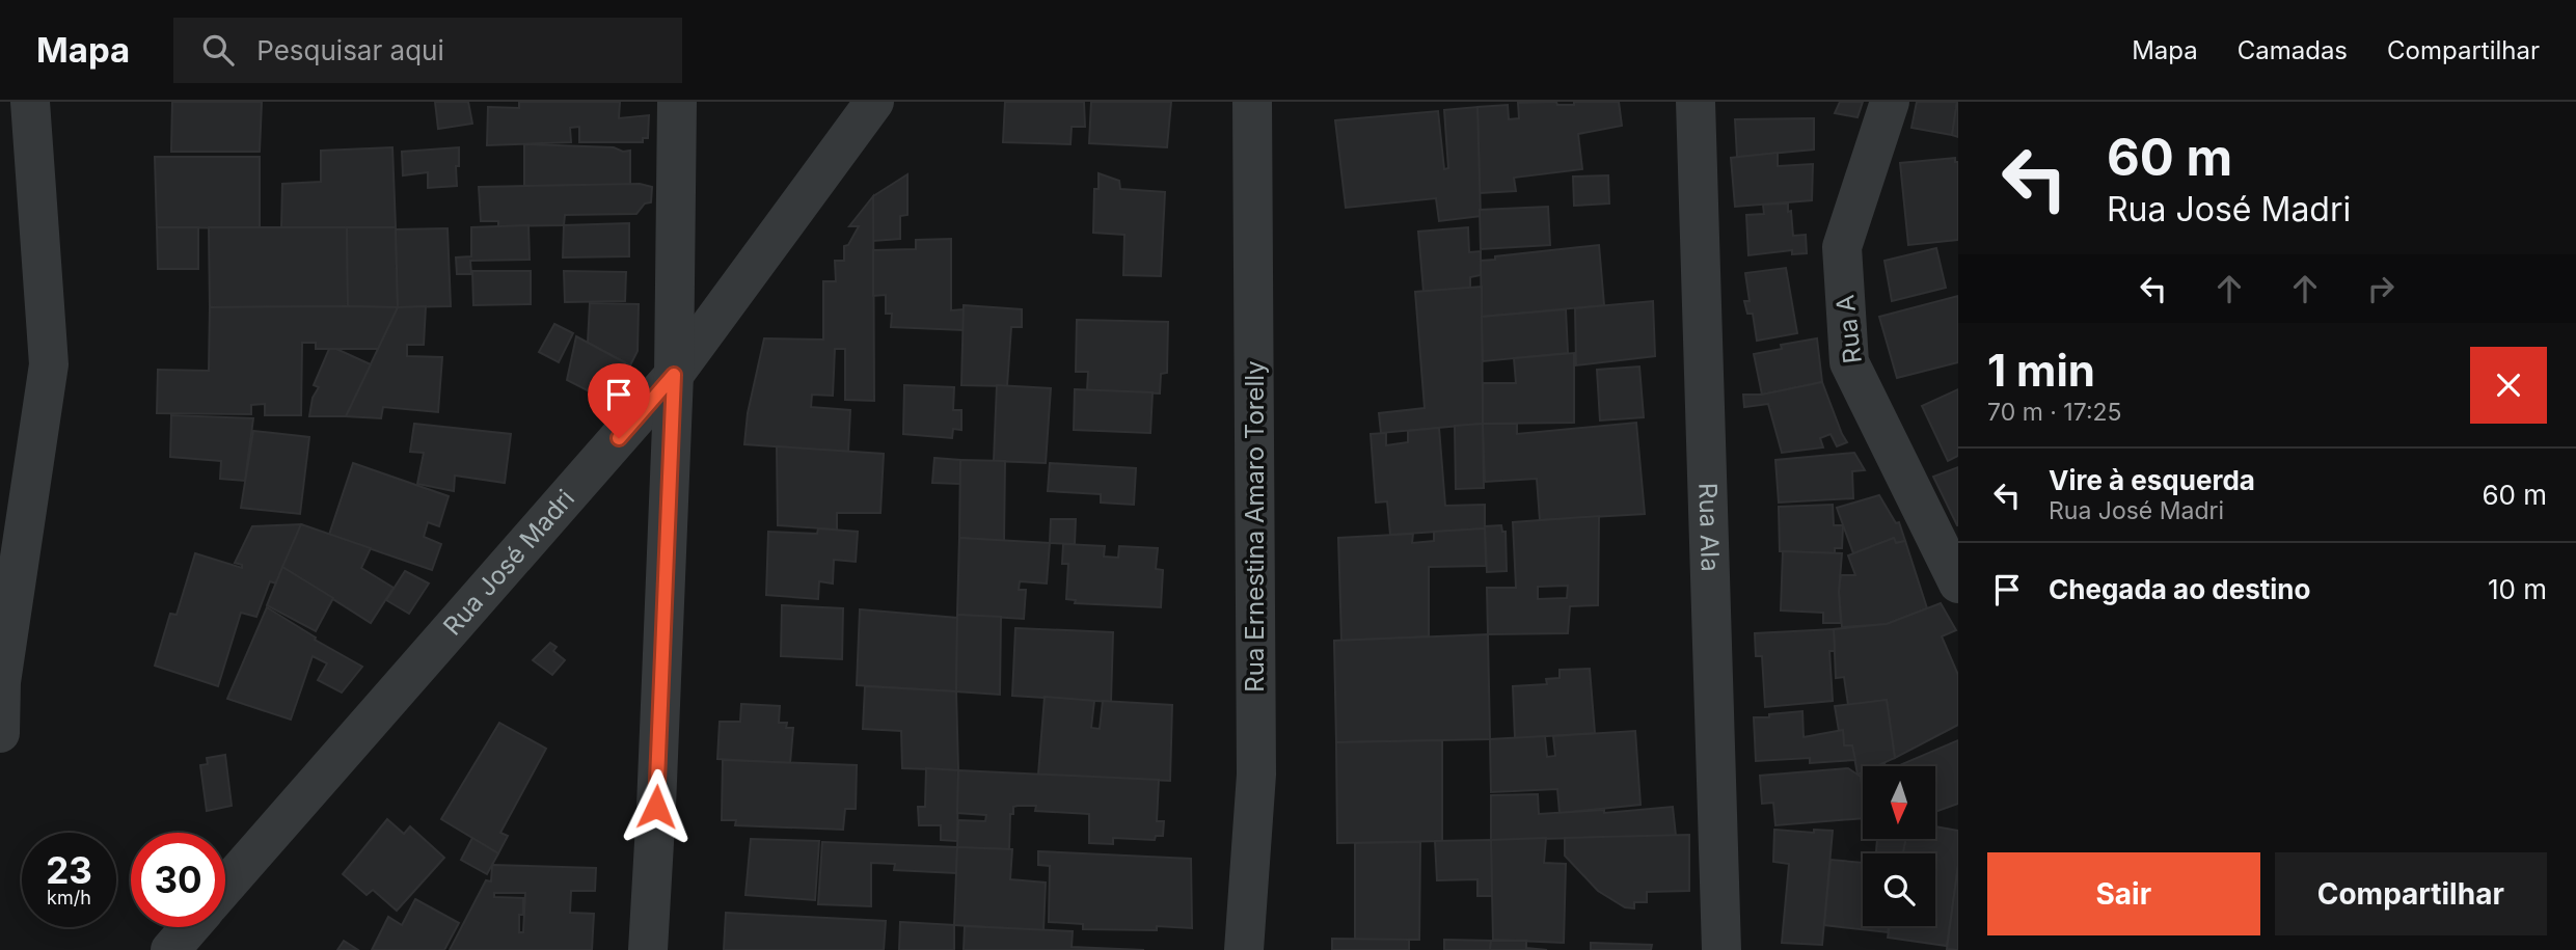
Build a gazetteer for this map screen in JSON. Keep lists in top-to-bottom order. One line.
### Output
{"streets":{"street":["Rua A","Rua Ala","Rua Ernestina Amaro Torelly","Rua José Madri"]},"north":"bottom","page":{"header":"Mapa","search":"Pesquisar aqui","nav":["Mapa","Camadas","Compartilhar"],"turn":["60 m","Rua José Madri"],"heading":["1 min","70 m · 17:25"],"list":[{"name":"Vire à esquerda","note":"Rua José Madri","value":"60 m"},{"name":"Chegada ao destino","value":"10 m"}],"speed":"23 km/h","limit":"30","buttons":["Sair","Compartilhar"]}}
